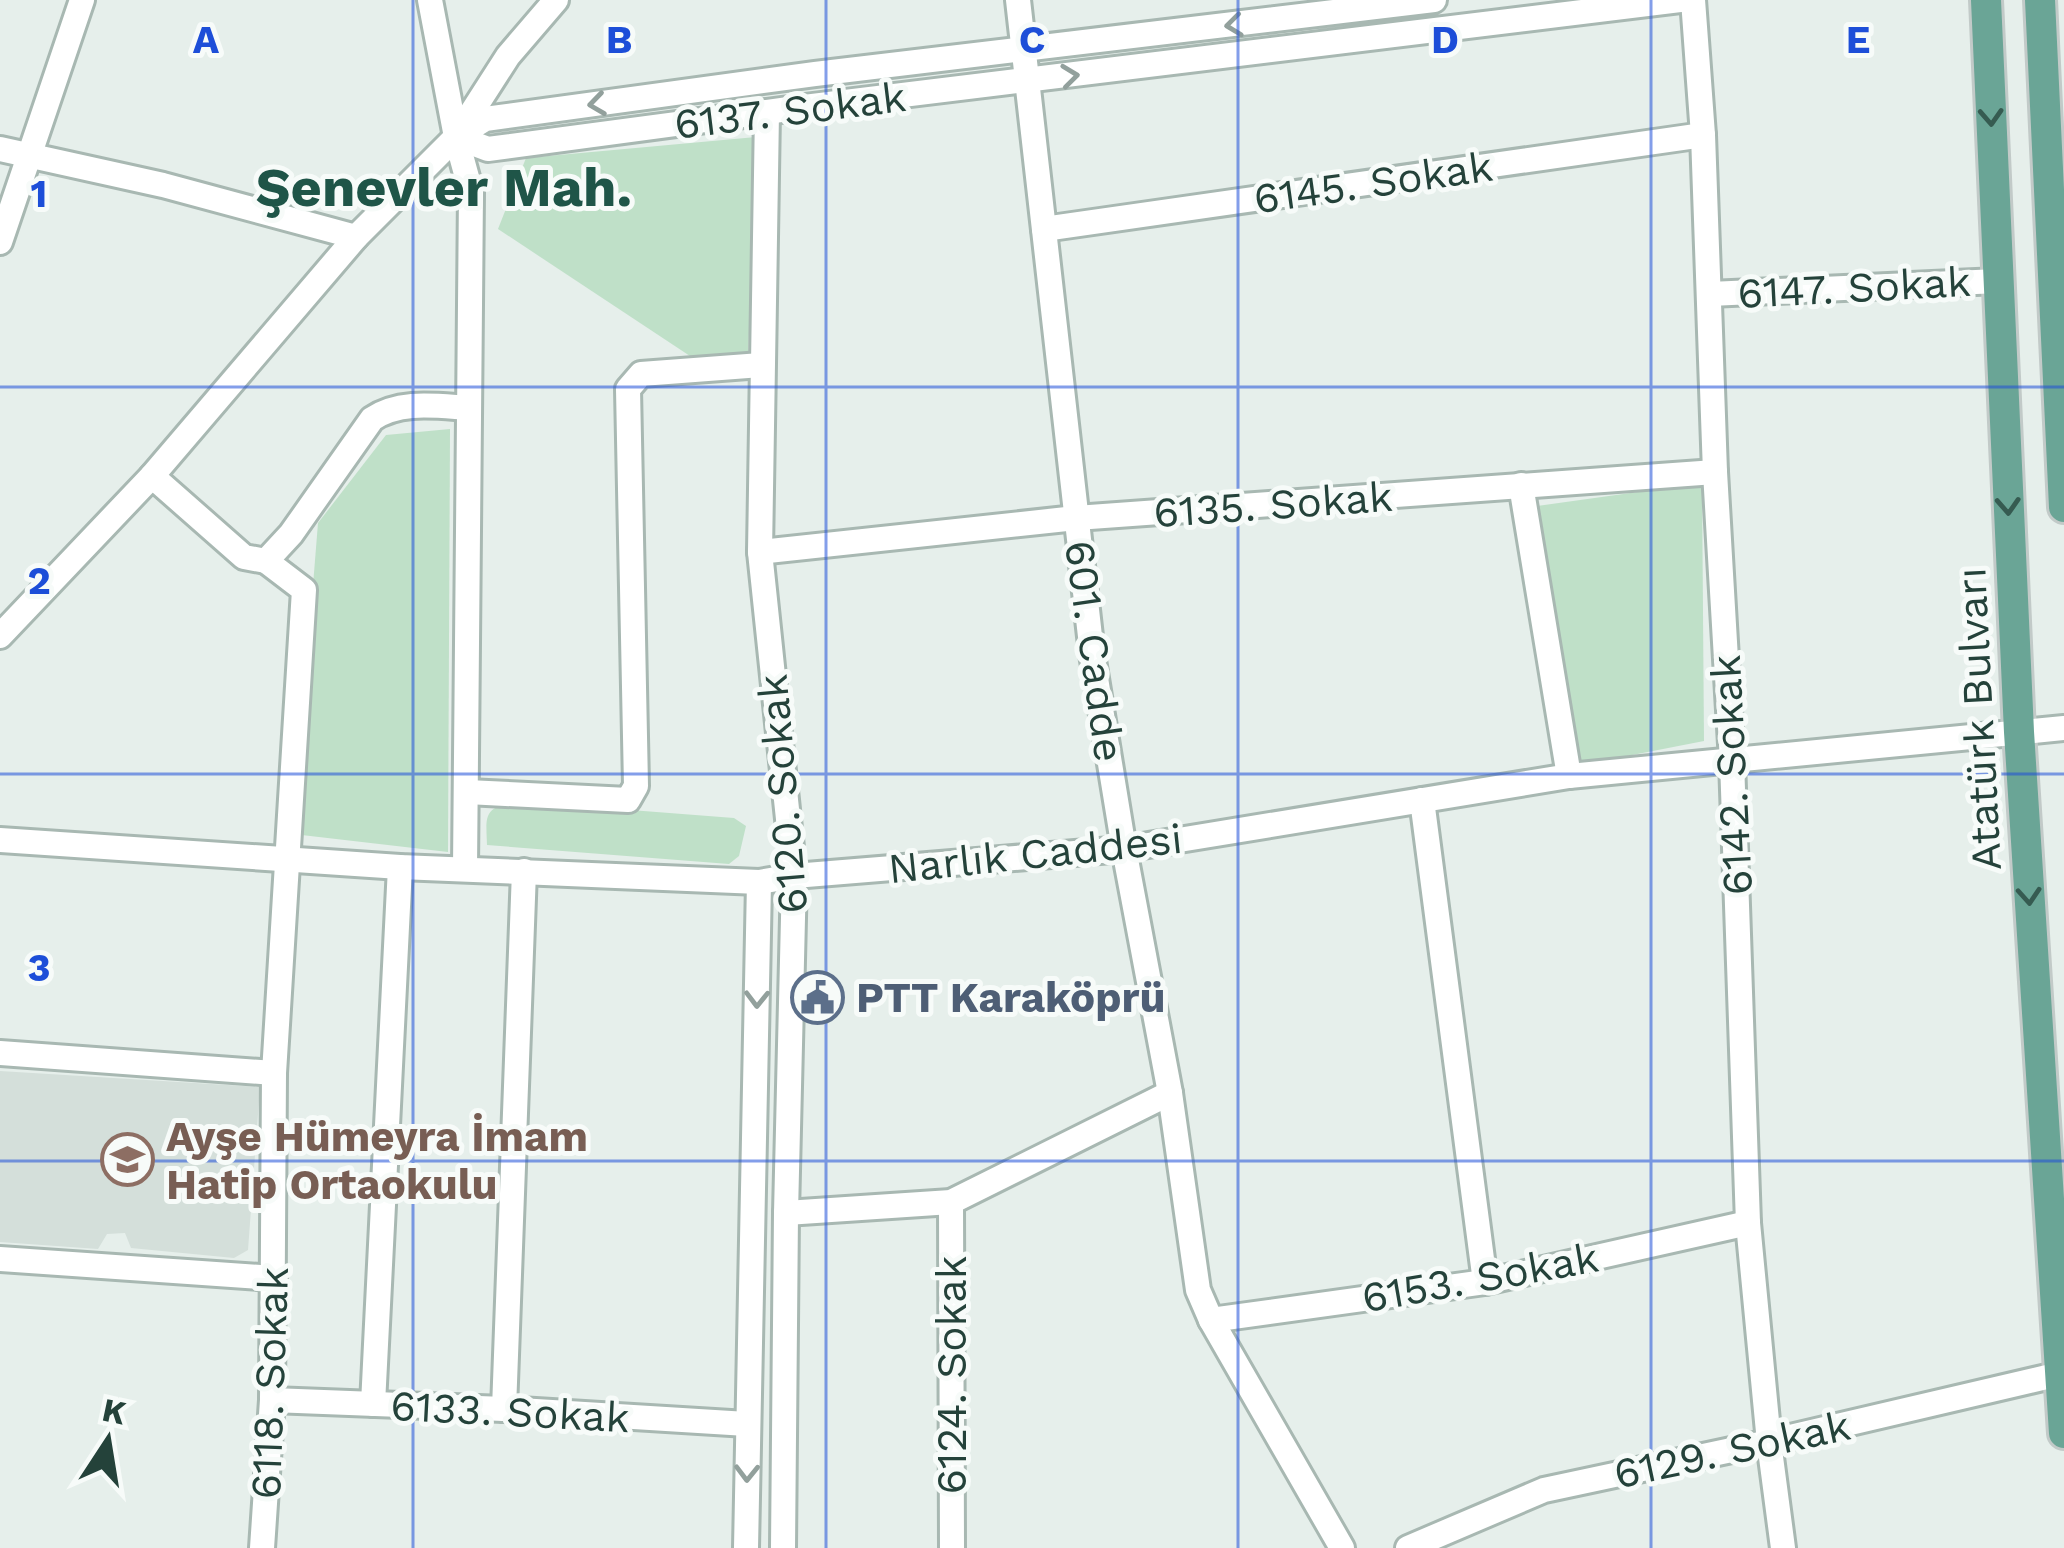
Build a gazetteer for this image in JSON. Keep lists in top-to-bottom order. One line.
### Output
{"streets":{"main road":["Atatürk Bulvarı"],"street":["6137. Sokak","6145. Sokak","6147. Sokak","6135. Sokak","601. Cadde","6142. Sokak","6120. Sokak","Narlık Caddesi","6153. Sokak","6124. Sokak","6118. Sokak","6133. Sokak","6129. Sokak"]},"crossings":[["6137. Sokak","601. Cadde"],["6137. Sokak","6120. Sokak"],["6145. Sokak","601. Cadde"],["6145. Sokak","6142. Sokak"],["6147. Sokak","Atatürk Bulvarı"],["6147. Sokak","6142. Sokak"],["6135. Sokak","601. Cadde"],["6135. Sokak","6142. Sokak"],["6135. Sokak","6120. Sokak"],["601. Cadde","Narlık Caddesi"],["601. Cadde","6153. Sokak"],["601. Cadde","6124. Sokak"],["Atatürk Bulvarı","Narlık Caddesi"],["Atatürk Bulvarı","6129. Sokak"],["6142. Sokak","Narlık Caddesi"],["6142. Sokak","6153. Sokak"],["6142. Sokak","6129. Sokak"],["6120. Sokak","Narlık Caddesi"],["6120. Sokak","6124. Sokak"],["Narlık Caddesi","6118. Sokak"],["6118. Sokak","6133. Sokak"]],"districts":["Şenevler Mah."],"places":{"public building":["PTT Karaköprü"],"school or university":["Ayşe Hümeyra İmam Hatip Ortaokulu"]},"north":"top","grid":{"columns":["A","B","C","D","E"],"rows":["1","2","3"]}}
